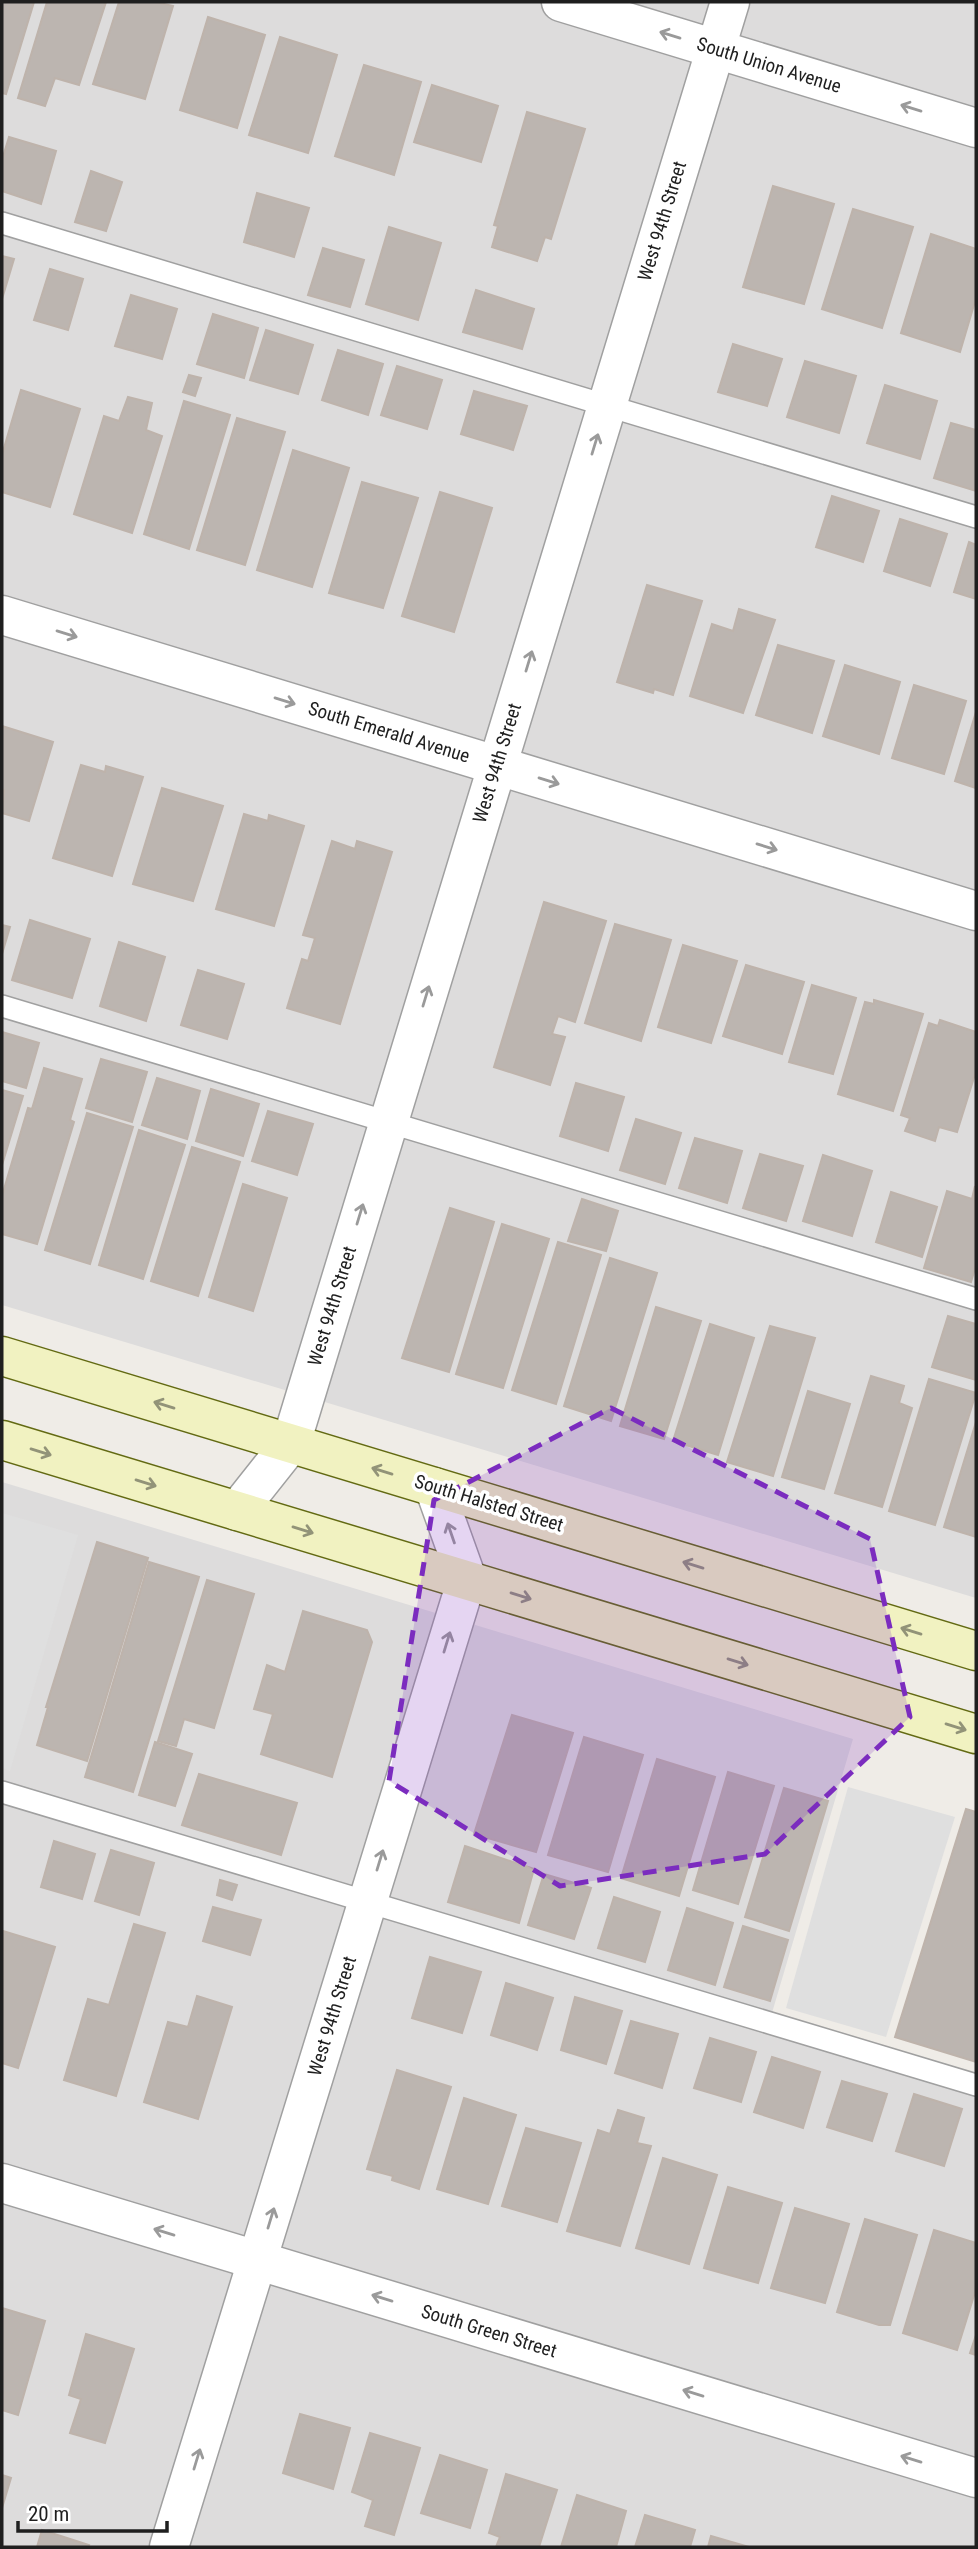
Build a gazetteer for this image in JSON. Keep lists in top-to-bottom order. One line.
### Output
{"streets":{"main road":["South Halsted Street"],"street":["South Union Avenue","West 94th Street","South Emerald Avenue","South Green Street"]},"crossings":[["South Union Avenue","West 94th Street"],["West 94th Street","South Emerald Avenue"],["West 94th Street","South Halsted Street"],["West 94th Street","South Green Street"]],"one_way":["South Union Avenue","West 94th Street","South Emerald Avenue","South Green Street"],"scale_bar":"20 m"}
